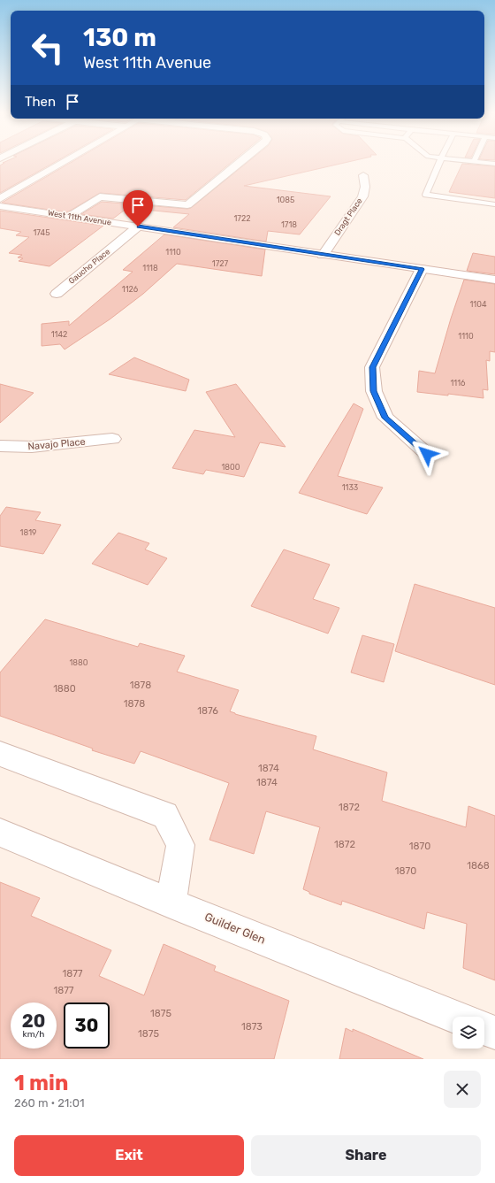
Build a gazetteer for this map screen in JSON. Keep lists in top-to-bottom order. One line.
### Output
{"streets":{"street":["Dragt Place","West 11th Avenue","Gaucho Place","Navajo Place","Guilder Glen"]},"crossings":[["Dragt Place","West 11th Avenue"],["West 11th Avenue","Gaucho Place"]],"house_numbers":["1085","1722","1718","1745","1110","1727","1118","1126","1104","1142","1110","1116","1800","1133","1819","1880","1878","1880","1878","1876","1874","1874","1872","1872","1870","1868","1870","1877","1877","1875","1873","1875"],"page":{"turn":["130 m","West 11th Avenue"],"then":"Then","speed":"20 km/h","limit":"30","heading":["1 min","260 m · 21:01"],"buttons":["Exit","Share"]}}
